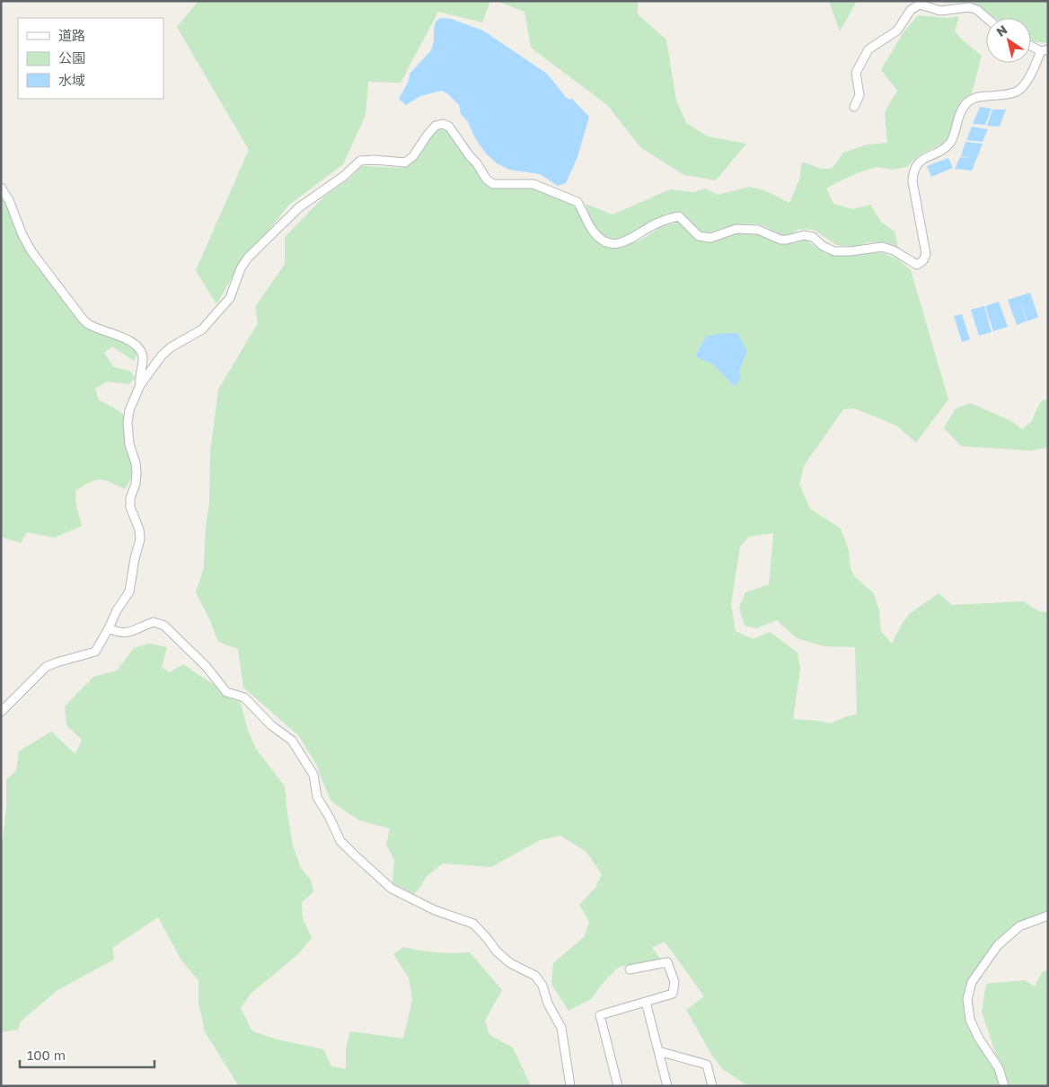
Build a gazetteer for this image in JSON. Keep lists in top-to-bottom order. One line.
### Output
{"legend":["道路","公園","水域"],"scale_bar":"100 m","north":"top left"}
